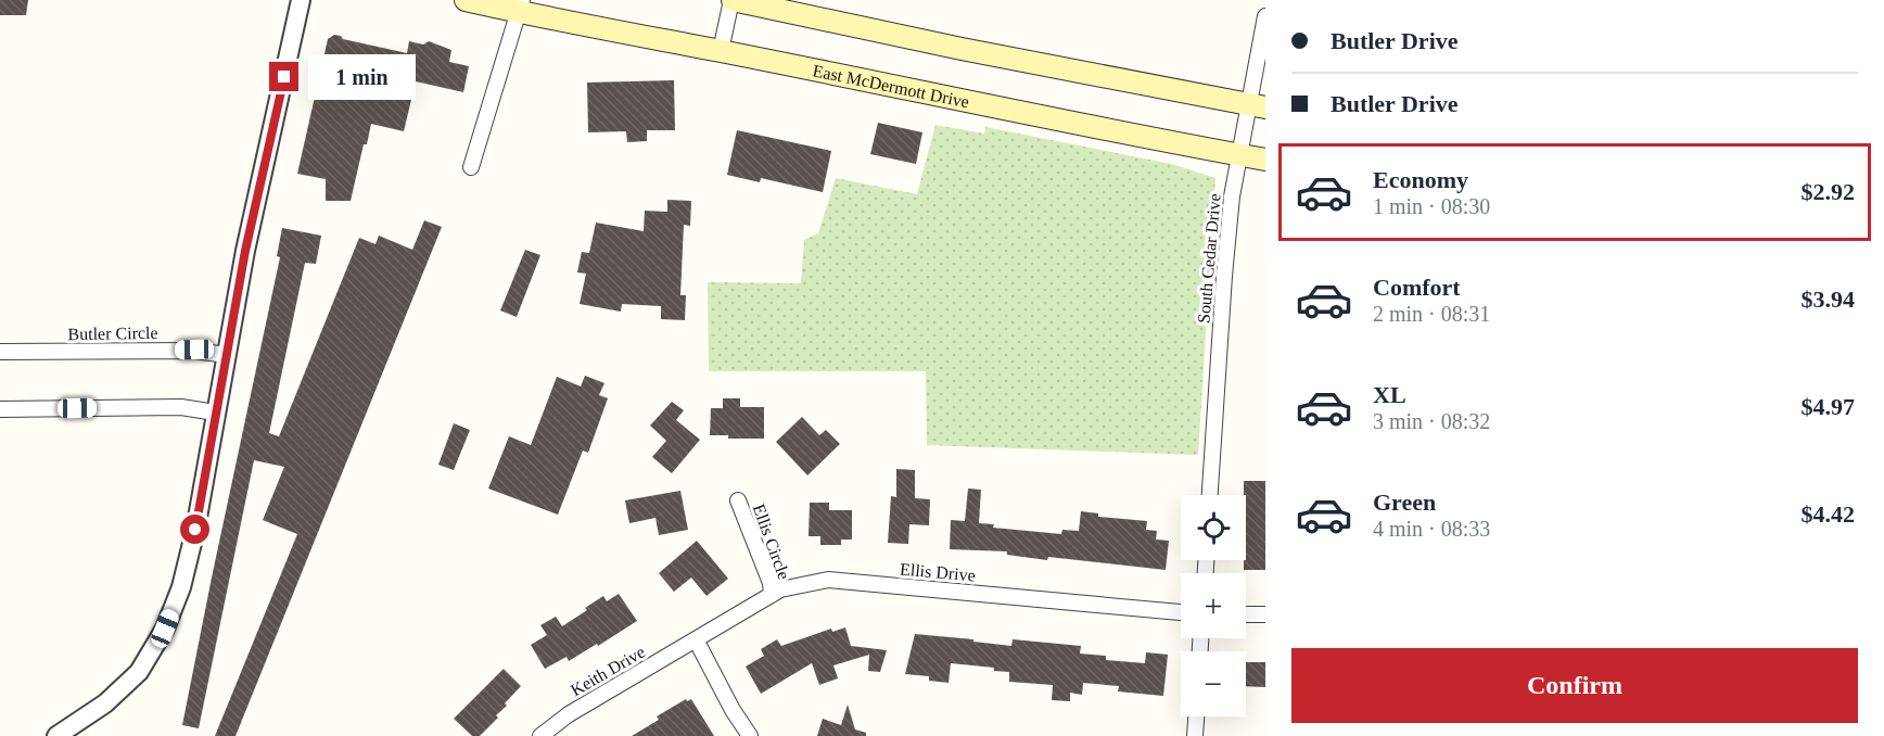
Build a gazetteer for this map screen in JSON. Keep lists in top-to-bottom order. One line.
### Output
{"streets":{"main road":["East McDermott Drive"],"street":["South Cedar Drive","Butler Circle","Ellis Circle","Ellis Drive","Keith Drive"]},"crossings":[["East McDermott Drive","South Cedar Drive"],["Ellis Circle","Ellis Drive"],["Ellis Drive","Keith Drive"]],"page":{"banner":["Butler Drive","Butler Drive"],"bubble":"1 min","list":[{"name":"Economy","note":"1 min · 08:30","value":"$2.92"},{"name":"Comfort","note":"2 min · 08:31","value":"$3.94"},{"name":"XL","note":"3 min · 08:32","value":"$4.97"},{"name":"Green","note":"4 min · 08:33","value":"$4.42"}],"map_buttons":["+","−"],"buttons":"Confirm"}}
